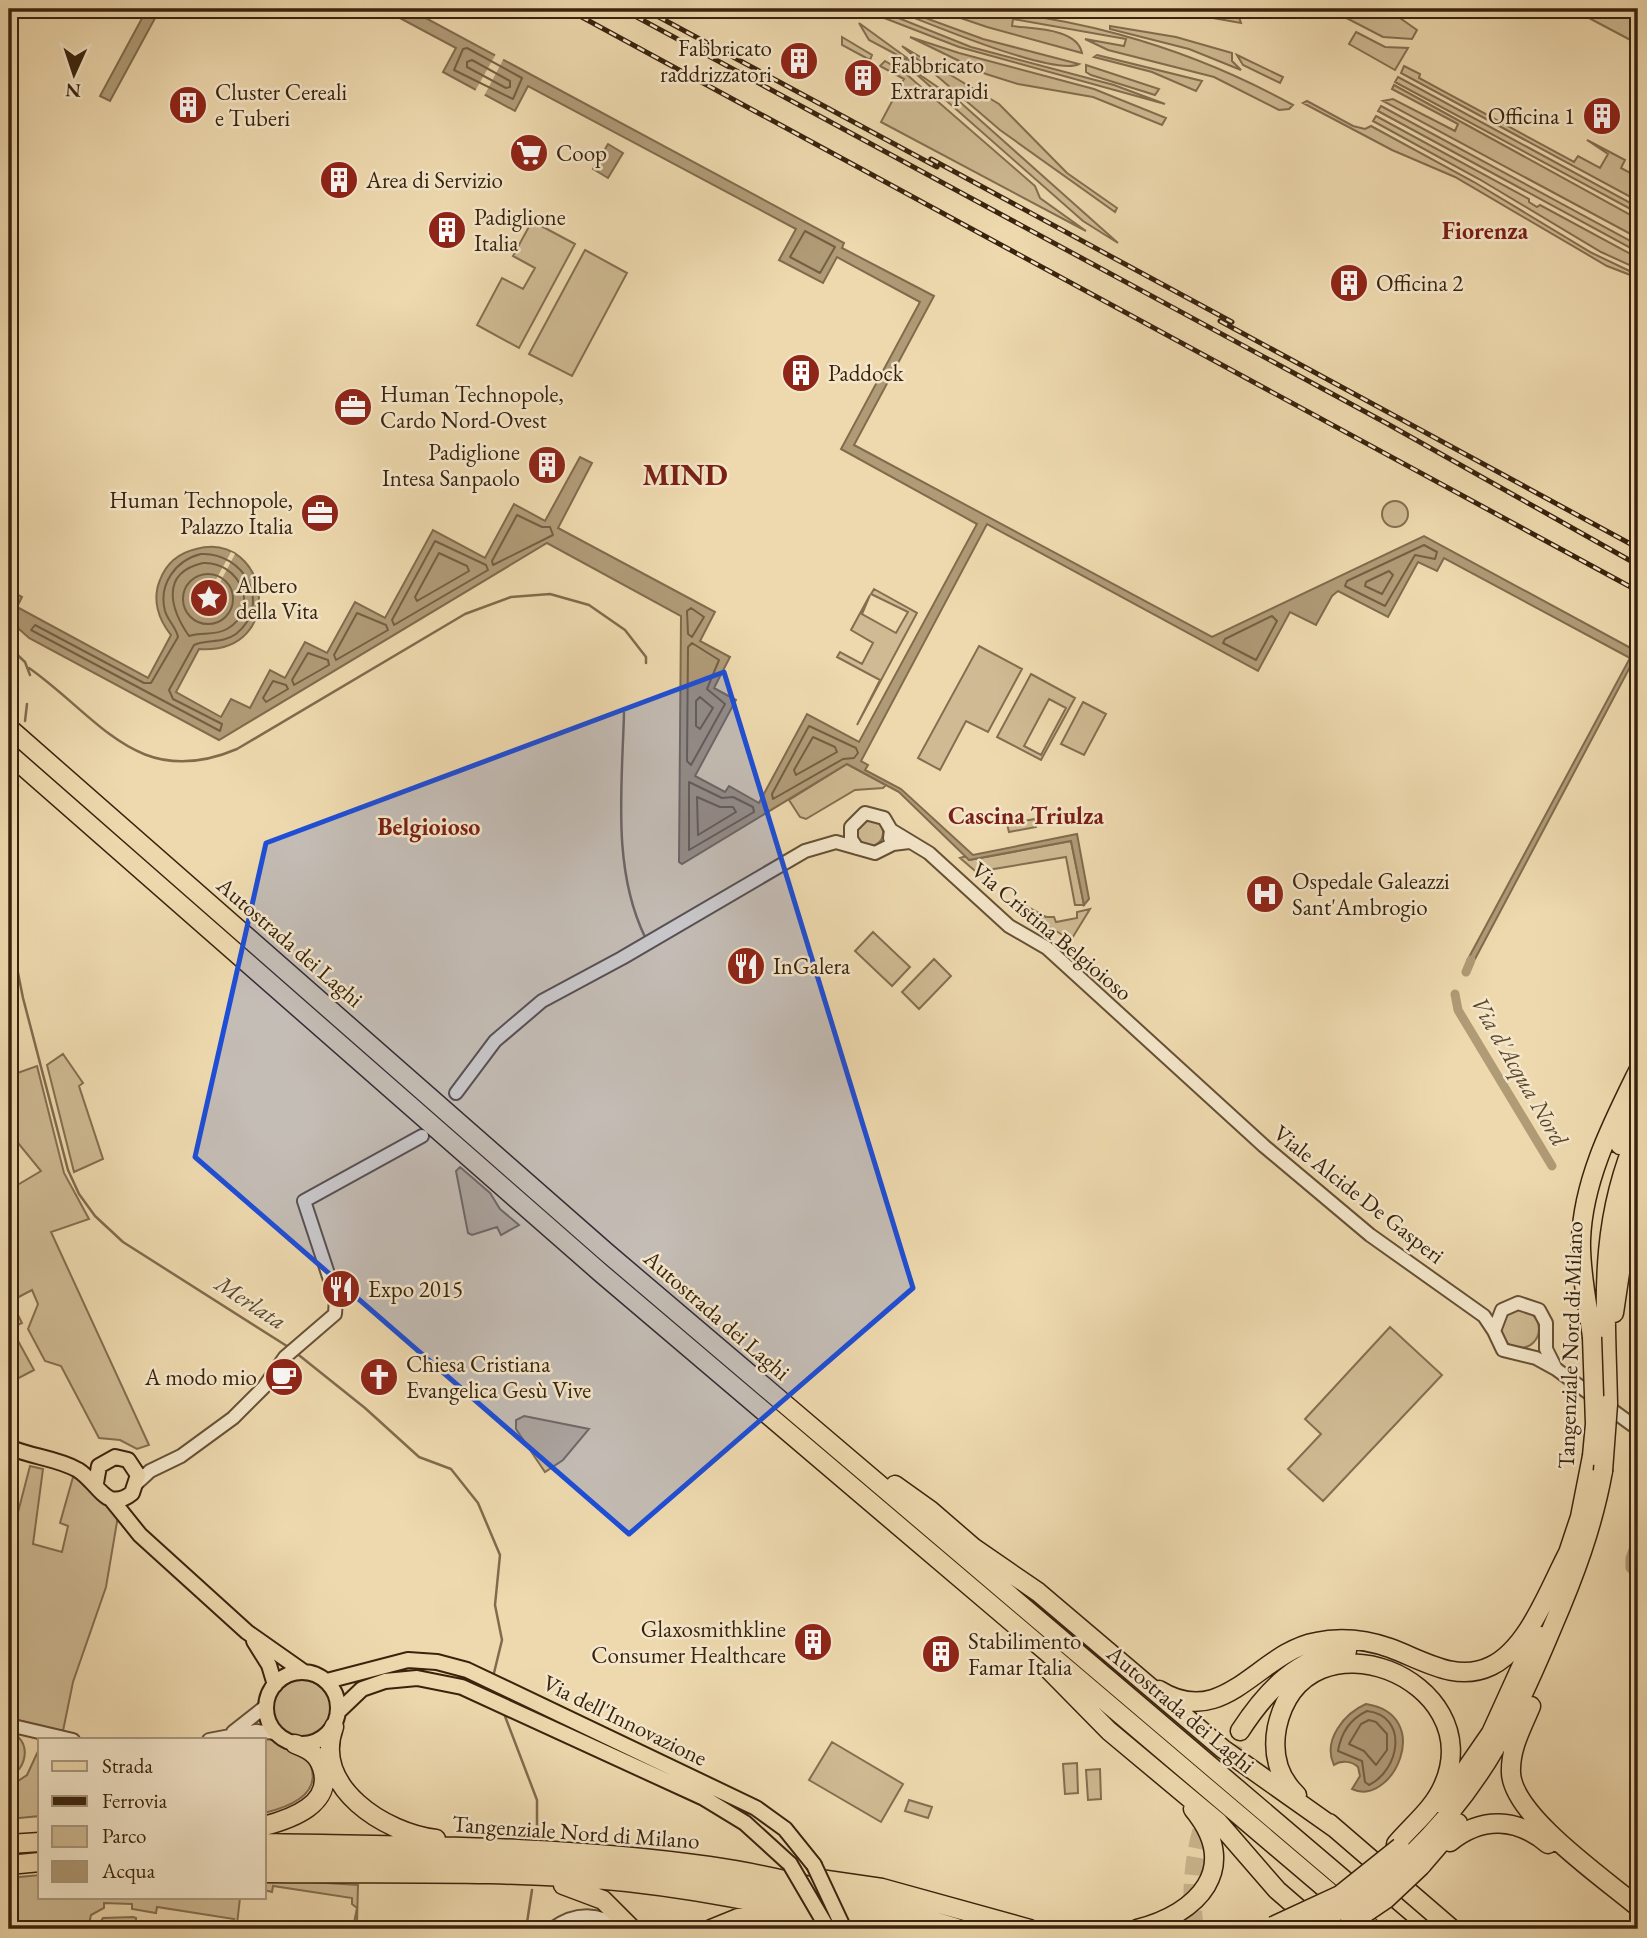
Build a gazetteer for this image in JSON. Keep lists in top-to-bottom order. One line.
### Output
{"streets":{"highway":["Autostrada dei Laghi","Tangenziale Nord di Milano"],"main road":["Via dell'Innovazione"],"street":["Via Cristina Belgioioso","Viale Alcide De Gasperi"]},"crossings":[["Via Cristina Belgioioso","Viale Alcide De Gasperi"]],"districts":["Fiorenza","MIND","Cascina Triulza","Belgioioso"],"water":["Via d'Acqua Nord","Merlata"],"places":{"building":["Fabbricato raddrizzatori","Fabbricato Extrarapidi","Cluster Cereali e Tuberi","Officina 1","Area di Servizio","Padiglione Italia","Officina 2","Paddock","Padiglione Intesa Sanpaolo","Glaxosmithkline Consumer Healthcare","Stabilimento Famar Italia"],"supermarket":["Coop"],"office":["Human Technopole, Cardo Nord-Ovest","Human Technopole, Palazzo Italia"],"place":["Albero della Vita"],"hospital":["Ospedale Galeazzi Sant'Ambrogio"],"restaurant":["InGalera","Expo 2015"],"cafe":["A modo mio"],"church":["Chiesa Cristiana Evangelica Gesù Vive"]},"legend":["Strada","Ferrovia","Parco","Acqua"],"north":"bottom"}
